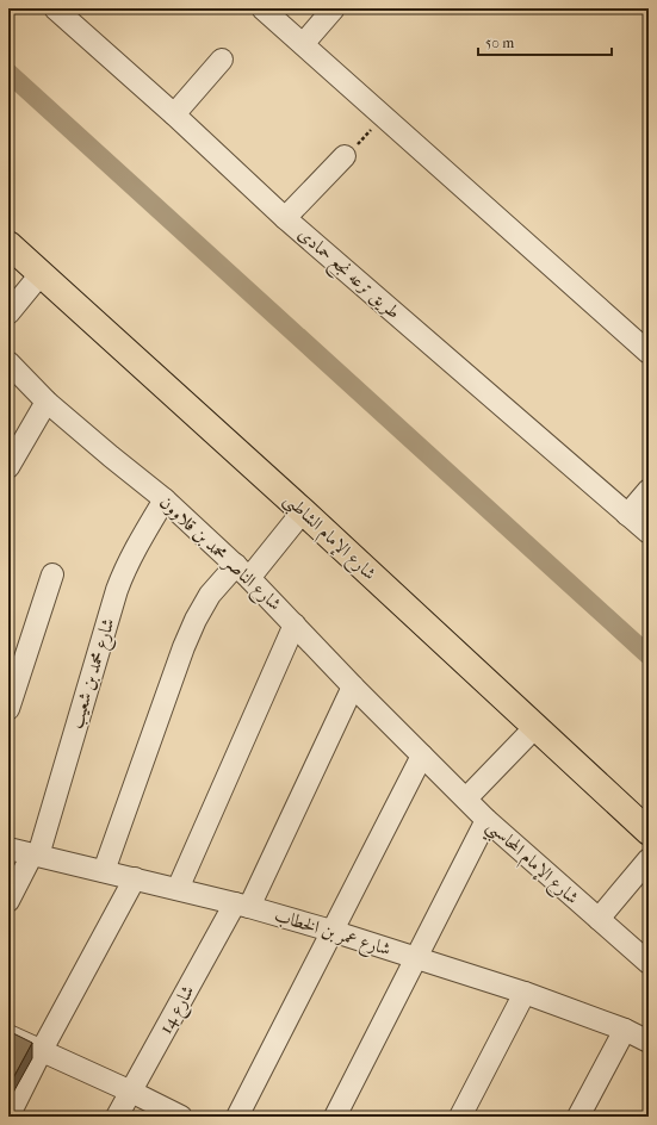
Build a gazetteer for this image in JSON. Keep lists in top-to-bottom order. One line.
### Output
{"streets":{"main road":["شارع الإمام الشاطبى"],"street":["طريق ترعه نجع حمادى","شارع الناصر محمد بن قلاوون","شارع محمد بن شعيب","شارع الإمام المحاسبي","شارع عمر بن الخطاب","شارع 14"]},"crossings":[["شارع الناصر محمد بن قلاوون","شارع محمد بن شعيب"],["شارع الناصر محمد بن قلاوون","شارع الإمام المحاسبي"],["شارع الناصر محمد بن قلاوون","شارع 14"],["شارع محمد بن شعيب","شارع عمر بن الخطاب"],["شارع عمر بن الخطاب","شارع 14"]],"scale_bar":"50 m"}
